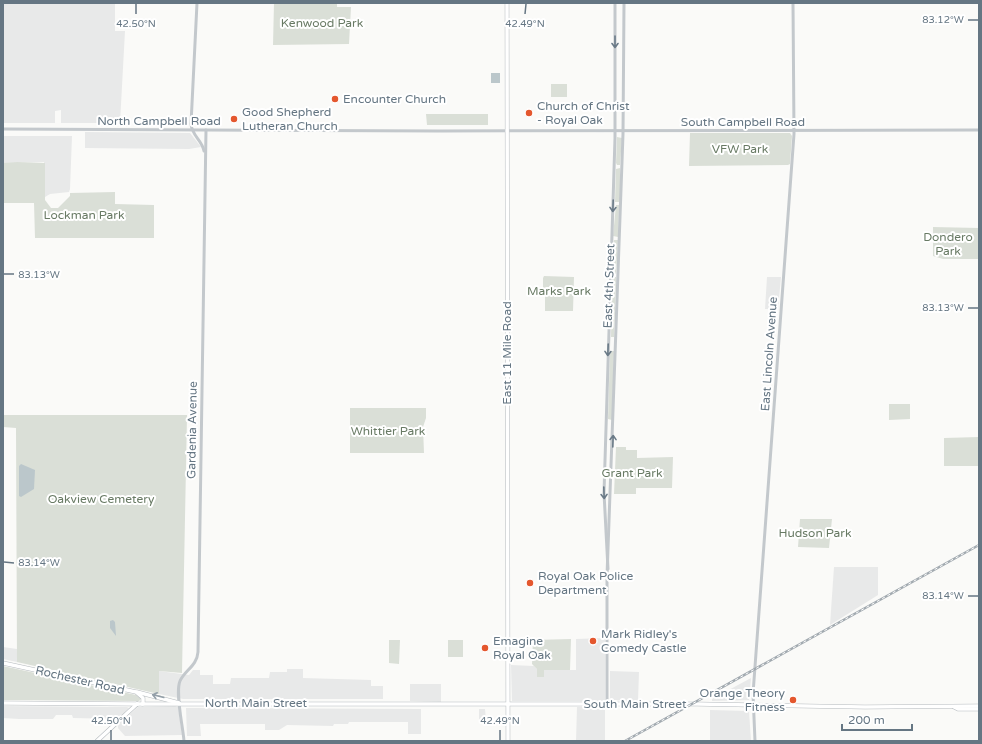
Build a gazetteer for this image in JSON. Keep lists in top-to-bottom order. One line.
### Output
{"streets":{"main road":["East 11 Mile Road","Rochester Road","North Main Street","South Main Street"],"street":["North Campbell Road","South Campbell Road","East 4th Street","East Lincoln Avenue","Gardenia Avenue"]},"crossings":[["North Campbell Road","South Campbell Road"],["North Campbell Road","East 11 Mile Road"],["North Campbell Road","Gardenia Avenue"],["South Campbell Road","East 4th Street"],["South Campbell Road","East 11 Mile Road"],["South Campbell Road","East Lincoln Avenue"],["East 4th Street","South Main Street"],["East 11 Mile Road","North Main Street"],["East 11 Mile Road","South Main Street"],["East Lincoln Avenue","South Main Street"],["Gardenia Avenue","North Main Street"],["Rochester Road","North Main Street"],["North Main Street","South Main Street"]],"parks":["Kenwood Park","VFW Park","Lockman Park","Dondero Park","Marks Park","Whittier Park","Grant Park","Oakview Cemetery","Hudson Park"],"places":["Encounter Church","Church of Christ - Royal Oak","Good Shepherd Lutheran Church","Royal Oak Police Department","Mark Ridley's Comedy Castle","Emagine Royal Oak","Orange Theory Fitness"],"scale_bar":"200 m","coordinates":["83.12°W","42.50°N","42.49°N","83.13°W","83.14°W"]}
